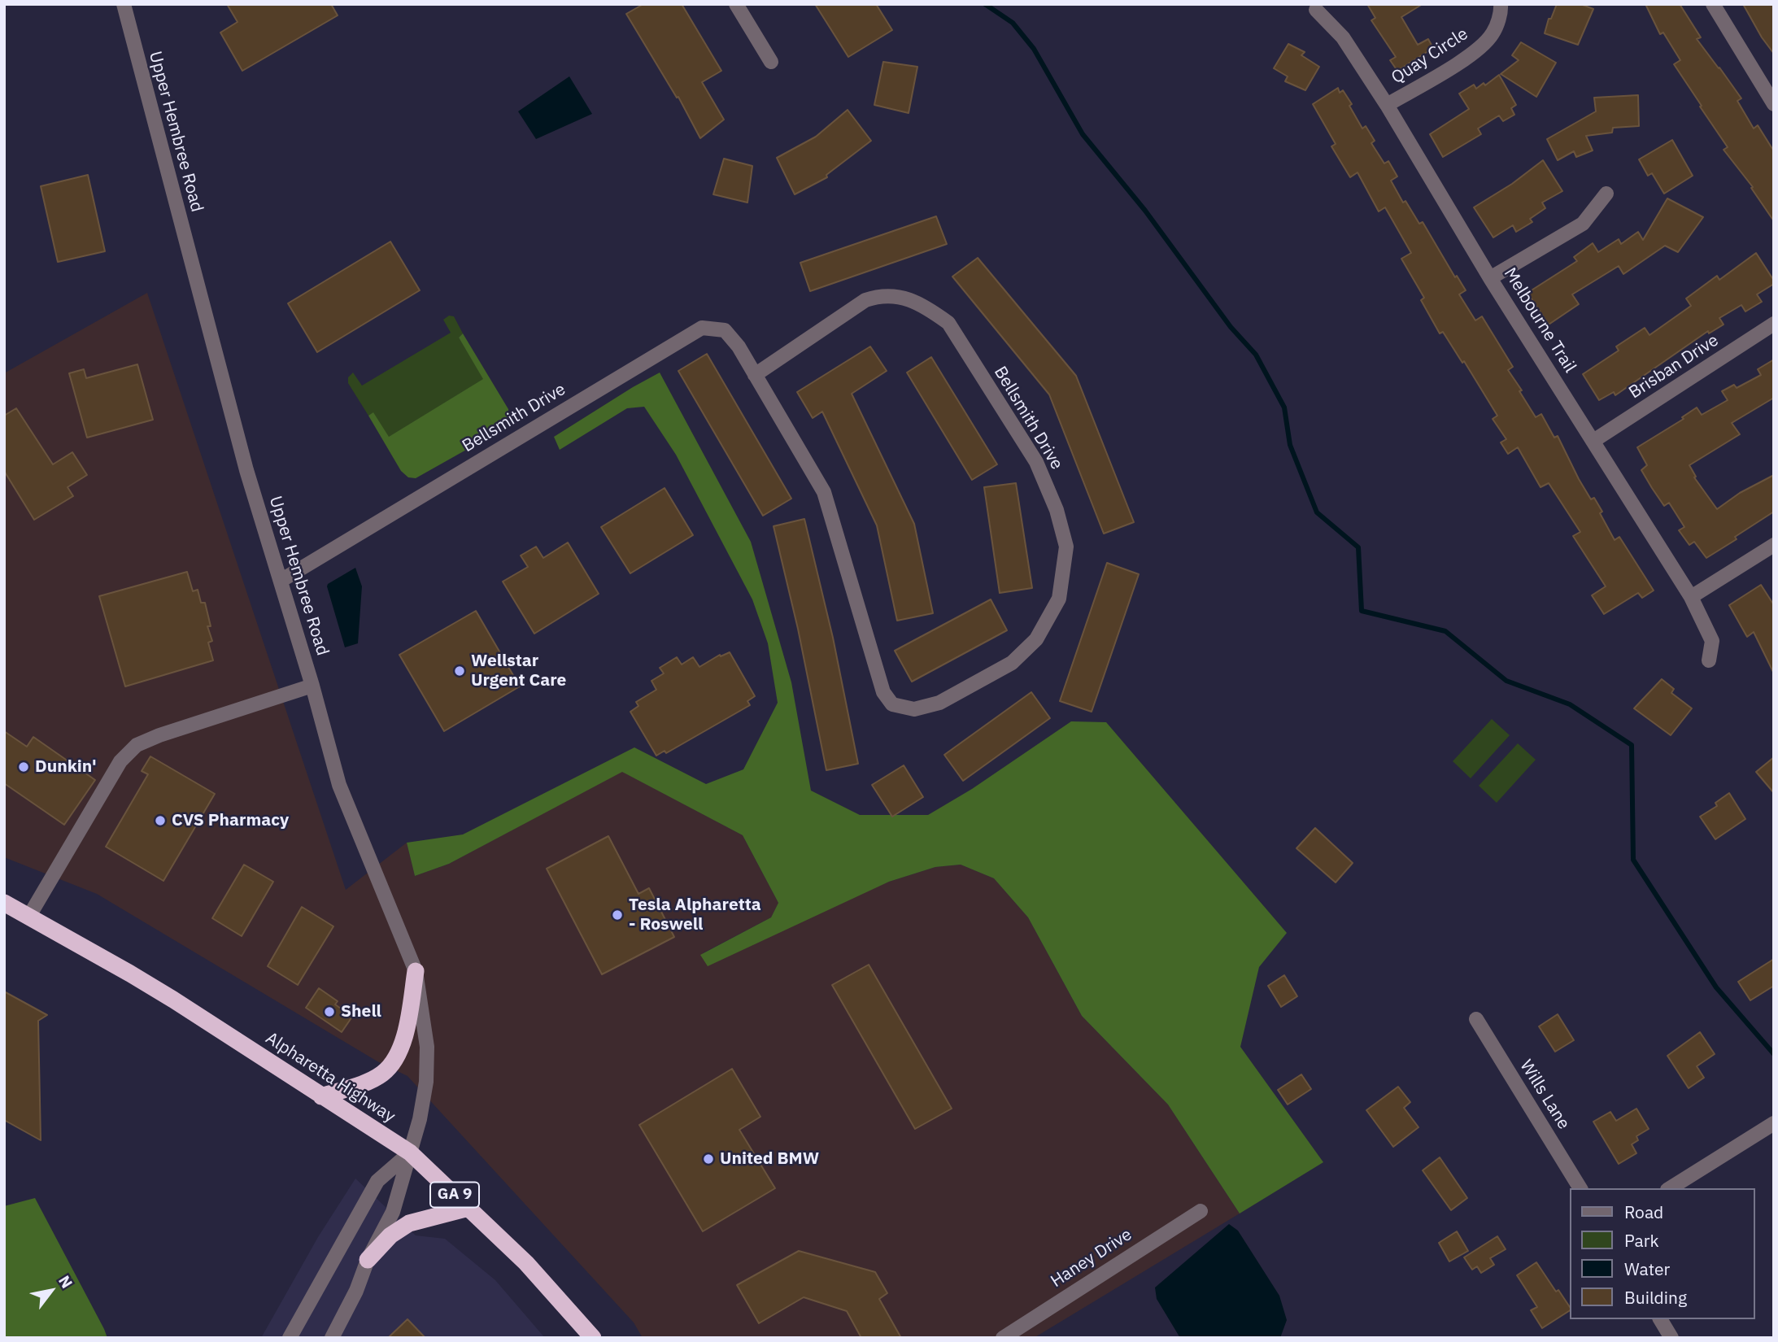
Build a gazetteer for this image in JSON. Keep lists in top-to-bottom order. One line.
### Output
{"streets":{"highway":["Alpharetta Highway","GA 9"],"street":["Quay Circle","Upper Hembree Road","Melbourne Trail","Brisban Drive","Bellsmith Drive","Wills Lane","Haney Drive"]},"crossings":[["Quay Circle","Melbourne Trail"],["Upper Hembree Road","Bellsmith Drive"],["Upper Hembree Road","Alpharetta Highway"],["Melbourne Trail","Brisban Drive"]],"places":["Wellstar Urgent Care","Dunkin'","CVS Pharmacy","Tesla Alpharetta - Roswell","Shell","United BMW"],"legend":["Road","Park","Water","Building"],"north":"top right"}
